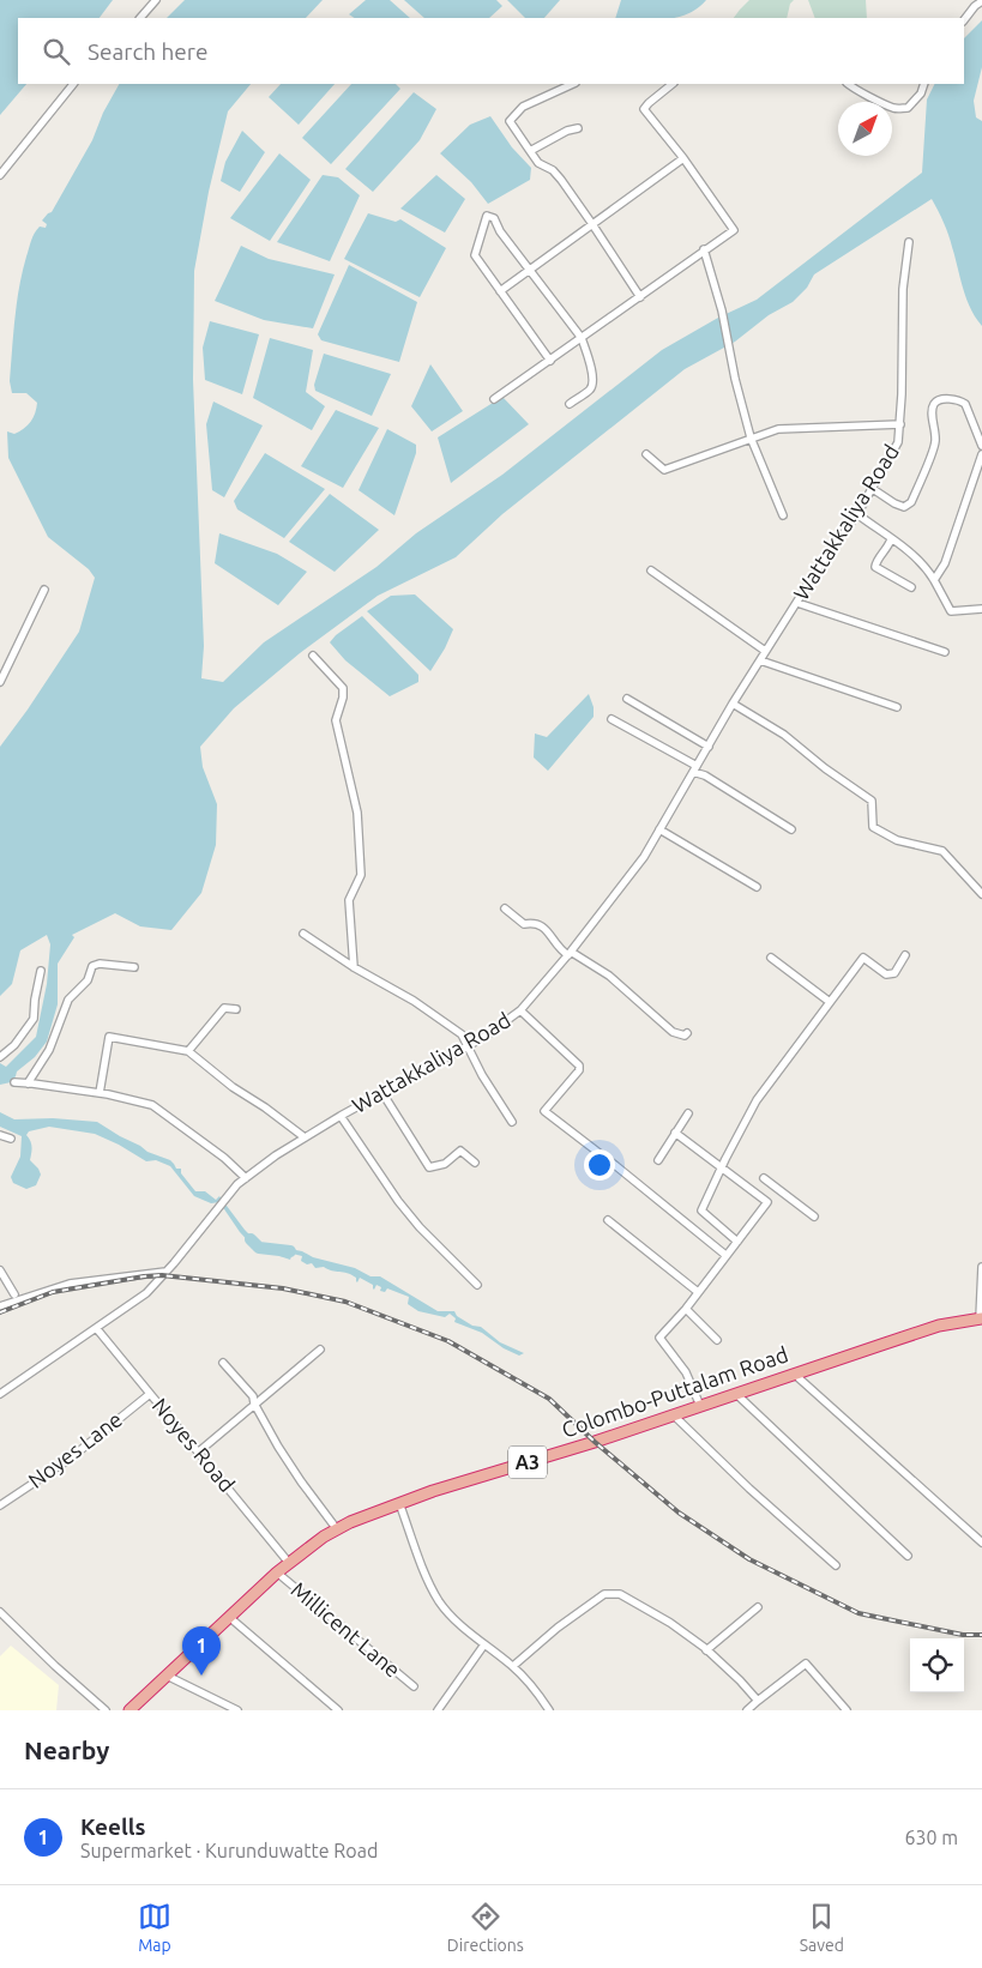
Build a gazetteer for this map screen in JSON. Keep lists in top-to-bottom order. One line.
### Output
{"streets":{"highway":["Colombo-Puttalam Road","A3"],"street":["Wattakkaliya Road","Noyes Road","Noyes Lane","Millicent Lane"]},"crossings":[["Wattakkaliya Road","Noyes Road"],["Colombo-Puttalam Road","Noyes Road"],["Colombo-Puttalam Road","Millicent Lane"],["Noyes Road","Noyes Lane"]],"north":"top right","page":{"search":"Search here","pins":"1","heading":"Nearby","list":[{"mark":"1","name":"Keells","note":"Supermarket · Kurunduwatte Road","value":"630 m"}],"nav":["Map","Directions","Saved"]}}
